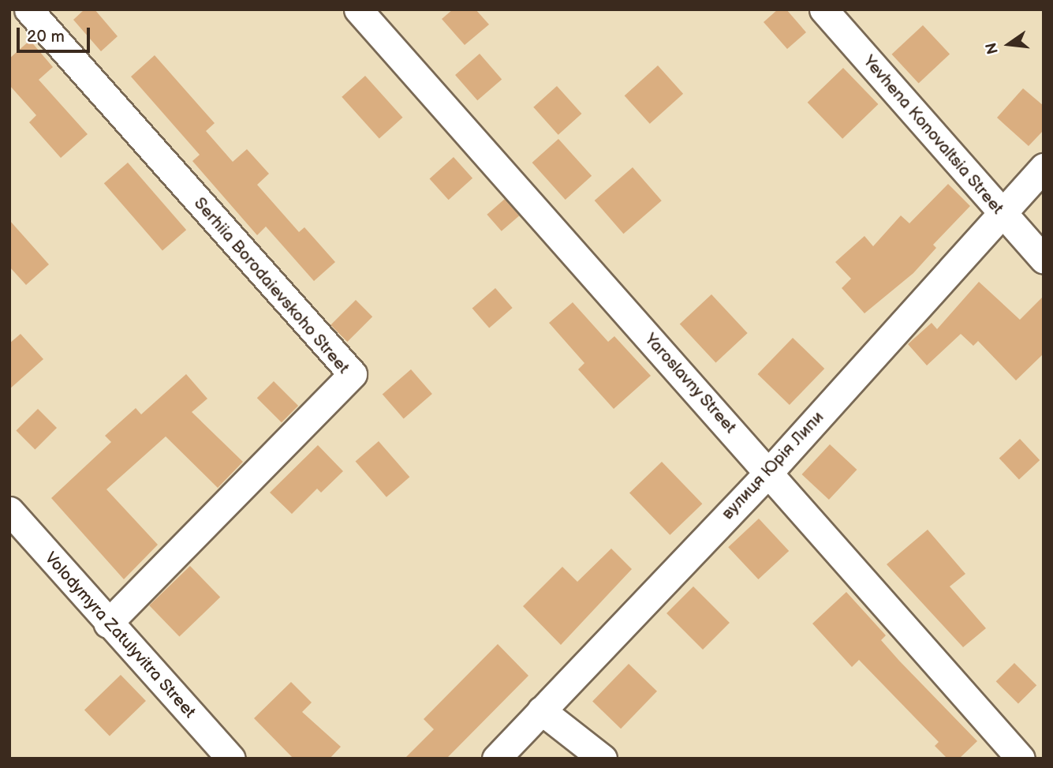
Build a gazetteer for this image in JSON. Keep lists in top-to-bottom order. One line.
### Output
{"streets":{"street":["Yevhena Konovaltsia Street","Serhiia Borodaievskoho Street","Yaroslavny Street","вулиця Юрія Липи","Volodymyra Zatulyvitra Street"]},"crossings":[["Yevhena Konovaltsia Street","вулиця Юрія Липи"],["Serhiia Borodaievskoho Street","Volodymyra Zatulyvitra Street"],["Yaroslavny Street","вулиця Юрія Липи"]],"scale_bar":"20 m","north":"left"}
